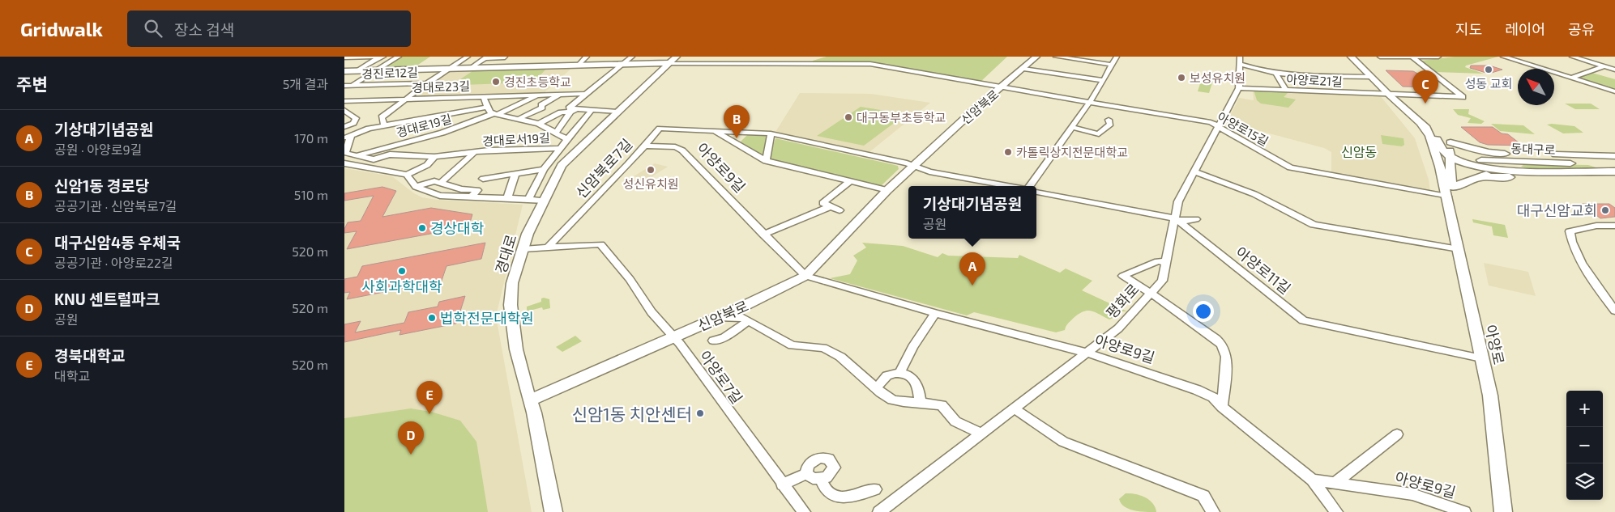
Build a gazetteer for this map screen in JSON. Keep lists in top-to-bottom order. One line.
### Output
{"streets":{"main road":["신암북로","동대구로","경대로","아양로"],"street":["경진로12길","아양로21길","경대로23길","경대로19길","아양로15길","경대로서19길","아양로9길","신암북로7길","아양로11길","평화로","아양로7길"]},"crossings":[["경진로12길","경대로23길"],["경진로12길","경대로19길"],["아양로21길","평화로"],["경대로23길","경대로19길"],["신암북로","아양로15길"],["신암북로","아양로9길"],["신암북로","신암북로7길"],["신암북로","경대로"],["신암북로","아양로7길"],["경대로19길","경대로서19길"],["아양로15길","경대로"],["아양로15길","평화로"],["아양로15길","아양로"],["아양로9길","신암북로7길"],["아양로9길","평화로"],["신암북로7길","아양로7길"],["아양로11길","평화로"],["아양로11길","아양로"]],"districts":["신암동"],"places":["성동 교회","보성유치원","경진초등학교","대구동부초등학교","카톨릭상지전문대학교","성신유치원","대구신암교회","경상대학","사회과학대학","법학전문대학원","신암1동 치안센터"],"north":"top left","page":{"header":"Gridwalk","search":"장소 검색","nav":["지도","레이어","공유"],"heading":["주변","5개 결과"],"pins":["C","B","A","E","D"],"list":[{"mark":"A","name":"기상대기념공원","note":"공원 · 아양로9길","value":"170 m"},{"mark":"B","name":"신암1동 경로당","note":"공공기관 · 신암북로7길","value":"510 m"},{"mark":"C","name":"대구신암4동 우체국","note":"공공기관 · 아양로22길","value":"520 m"},{"mark":"D","name":"KNU 센트럴파크","note":"공원","value":"520 m"},{"mark":"E","name":"경북대학교","note":"대학교","value":"520 m"}],"popup":["기상대기념공원","공원"],"map_buttons":["+","−"]}}
